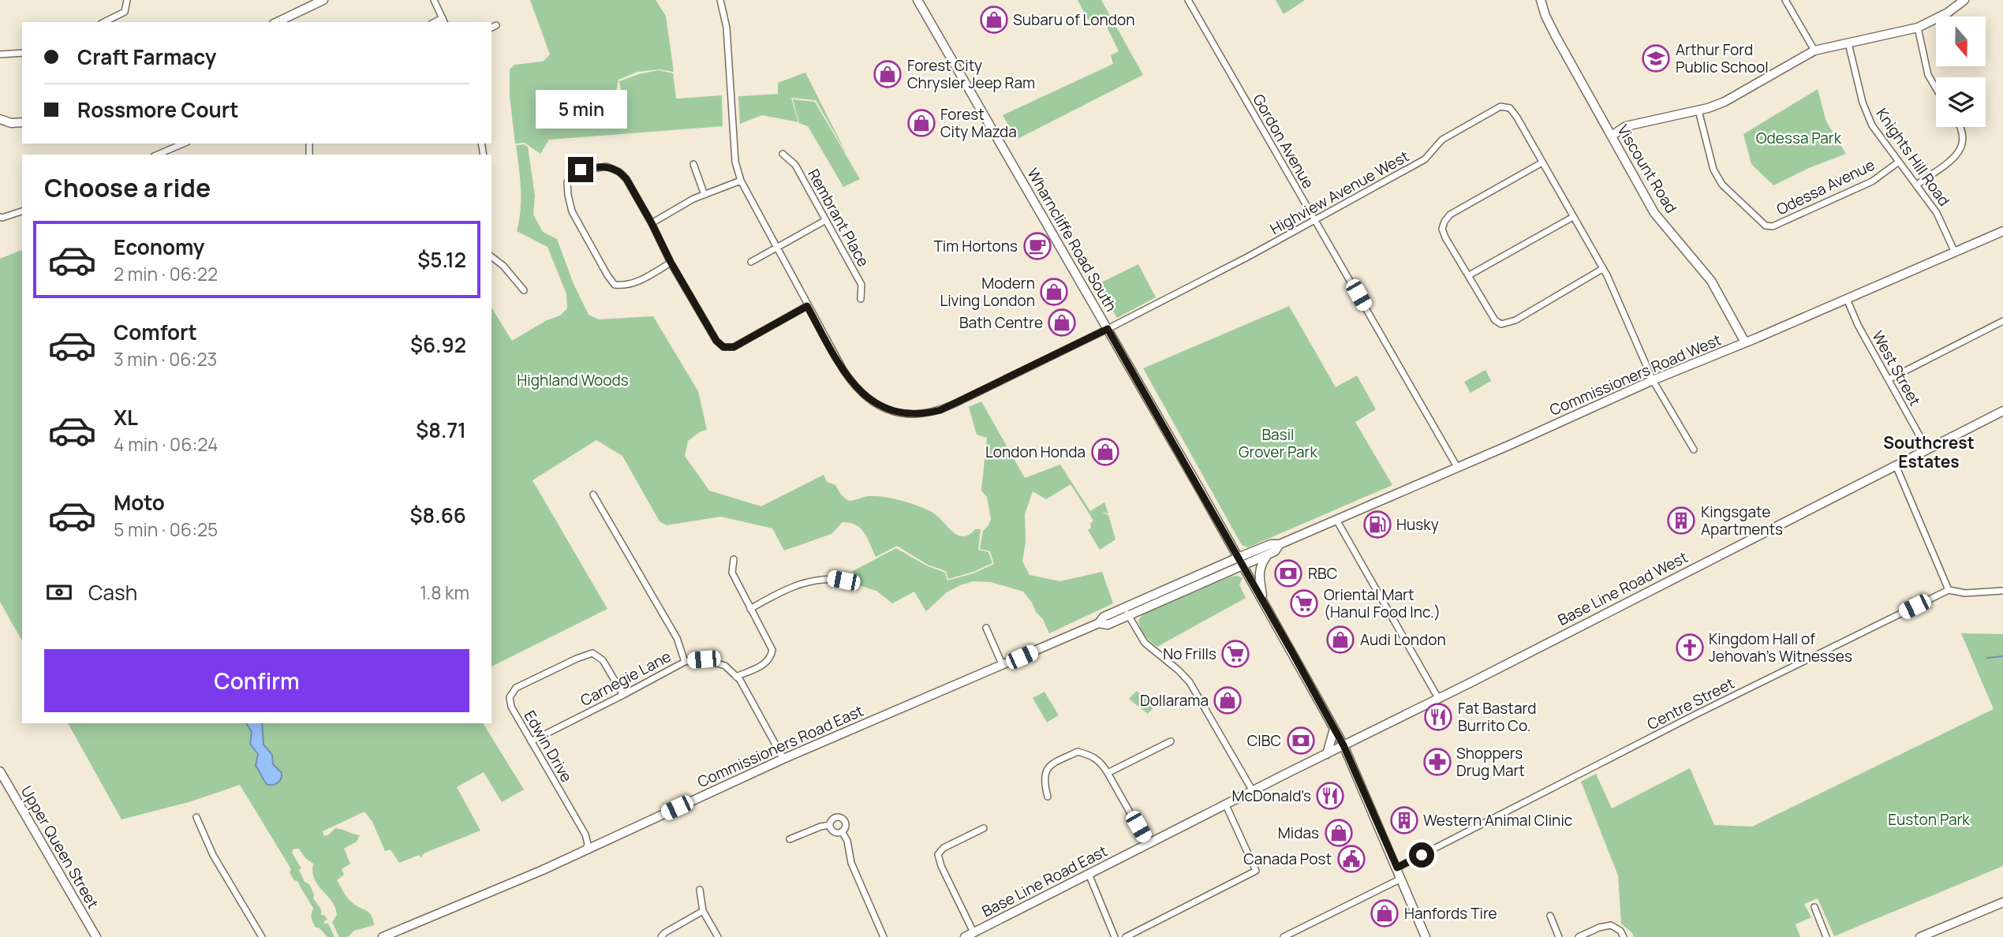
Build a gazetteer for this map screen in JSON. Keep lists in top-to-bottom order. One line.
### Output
{"streets":{"main road":["Viscount Road","Wharncliffe Road South","Commissioners Road West","Base Line Road West","Commissioners Road East","Upper Queen Street","Base Line Road East"],"street":["Gordon Avenue","Knights Hill Road","Odessa Avenue","Highview Avenue West","Rembrant Place","West Street","Carnegie Lane","Centre Street","Edwin Drive"]},"crossings":[["Gordon Avenue","Highview Avenue West"],["Gordon Avenue","Commissioners Road West"],["Knights Hill Road","Odessa Avenue"],["Knights Hill Road","Commissioners Road West"],["Viscount Road","Commissioners Road West"],["Highview Avenue West","Wharncliffe Road South"],["Highview Avenue West","Commissioners Road West"],["Wharncliffe Road South","Commissioners Road West"],["Wharncliffe Road South","Base Line Road West"],["Wharncliffe Road South","Centre Street"],["Wharncliffe Road South","Commissioners Road East"],["Wharncliffe Road South","Base Line Road East"],["West Street","Commissioners Road West"],["West Street","Base Line Road West"],["Commissioners Road West","Commissioners Road East"],["Base Line Road West","Base Line Road East"],["Carnegie Lane","Edwin Drive"],["Carnegie Lane","Commissioners Road East"],["Edwin Drive","Commissioners Road East"]],"districts":["Southcrest Estates"],"parks":["Odessa Park","Highland Woods","Basil Grover Park","Euston Park"],"places":{"shop":["Subaru of London","Forest City Chrysler Jeep Ram","Forest City Mazda","Modern Living London","Bath Centre","London Honda","Audi London","Dollarama","Midas","Hanfords Tire"],"school or university":["Arthur Ford Public School"],"cafe":["Tim Hortons"],"building":["Kingsgate Apartments","Western Animal Clinic"],"fuel station":["Husky"],"bank":["RBC","CIBC"],"supermarket":["Oriental Mart (Hanul Food Inc.)","No Frills"],"church":["Kingdom Hall of Jehovah's Witnesses"],"restaurant":["Fat Bastard Burrito Co.","McDonald's"],"pharmacy":["Shoppers Drug Mart"],"public building":["Canada Post"]},"north":"bottom","page":{"banner":["Craft Farmacy","Rossmore Court"],"bubble":"5 min","heading":"Choose a ride","list":[{"name":"Economy","note":"2 min · 06:22","value":"$5.12"},{"name":"Comfort","note":"3 min · 06:23","value":"$6.92"},{"name":"XL","note":"4 min · 06:24","value":"$8.71"},{"name":"Moto","note":"5 min · 06:25","value":"$8.66"}],"pay":["Cash","1.8 km"],"buttons":"Confirm"}}
